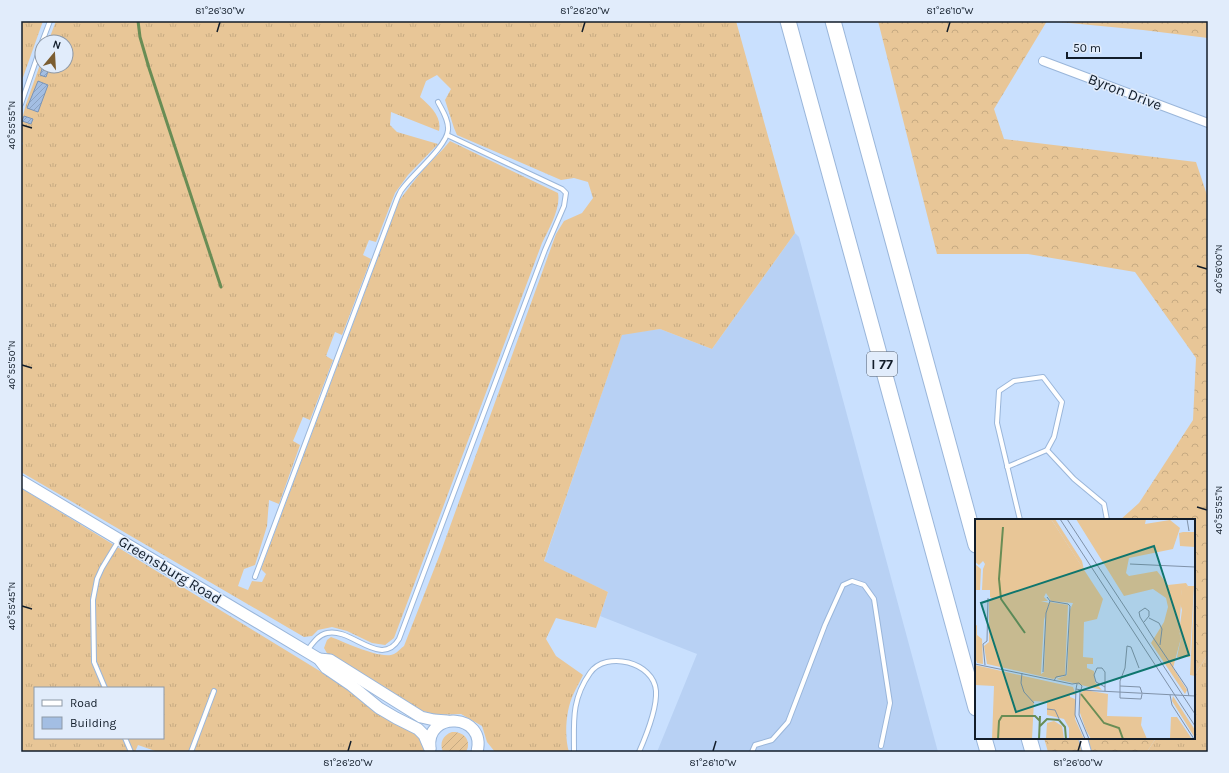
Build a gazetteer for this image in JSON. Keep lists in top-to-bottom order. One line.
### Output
{"streets":{"highway":["I 77"],"main road":["Greensburg Road"],"street":["Byron Drive"]},"legend":["Road","Building"],"scale_bar":"50 m","north":"top","coordinates":["81°26'30\"W","81°26'20\"W","81°26'10\"W","40°55'55\"N","40°56'00\"N","40°55'50\"N","40°55'45\"N","81°26'00\"W"]}
